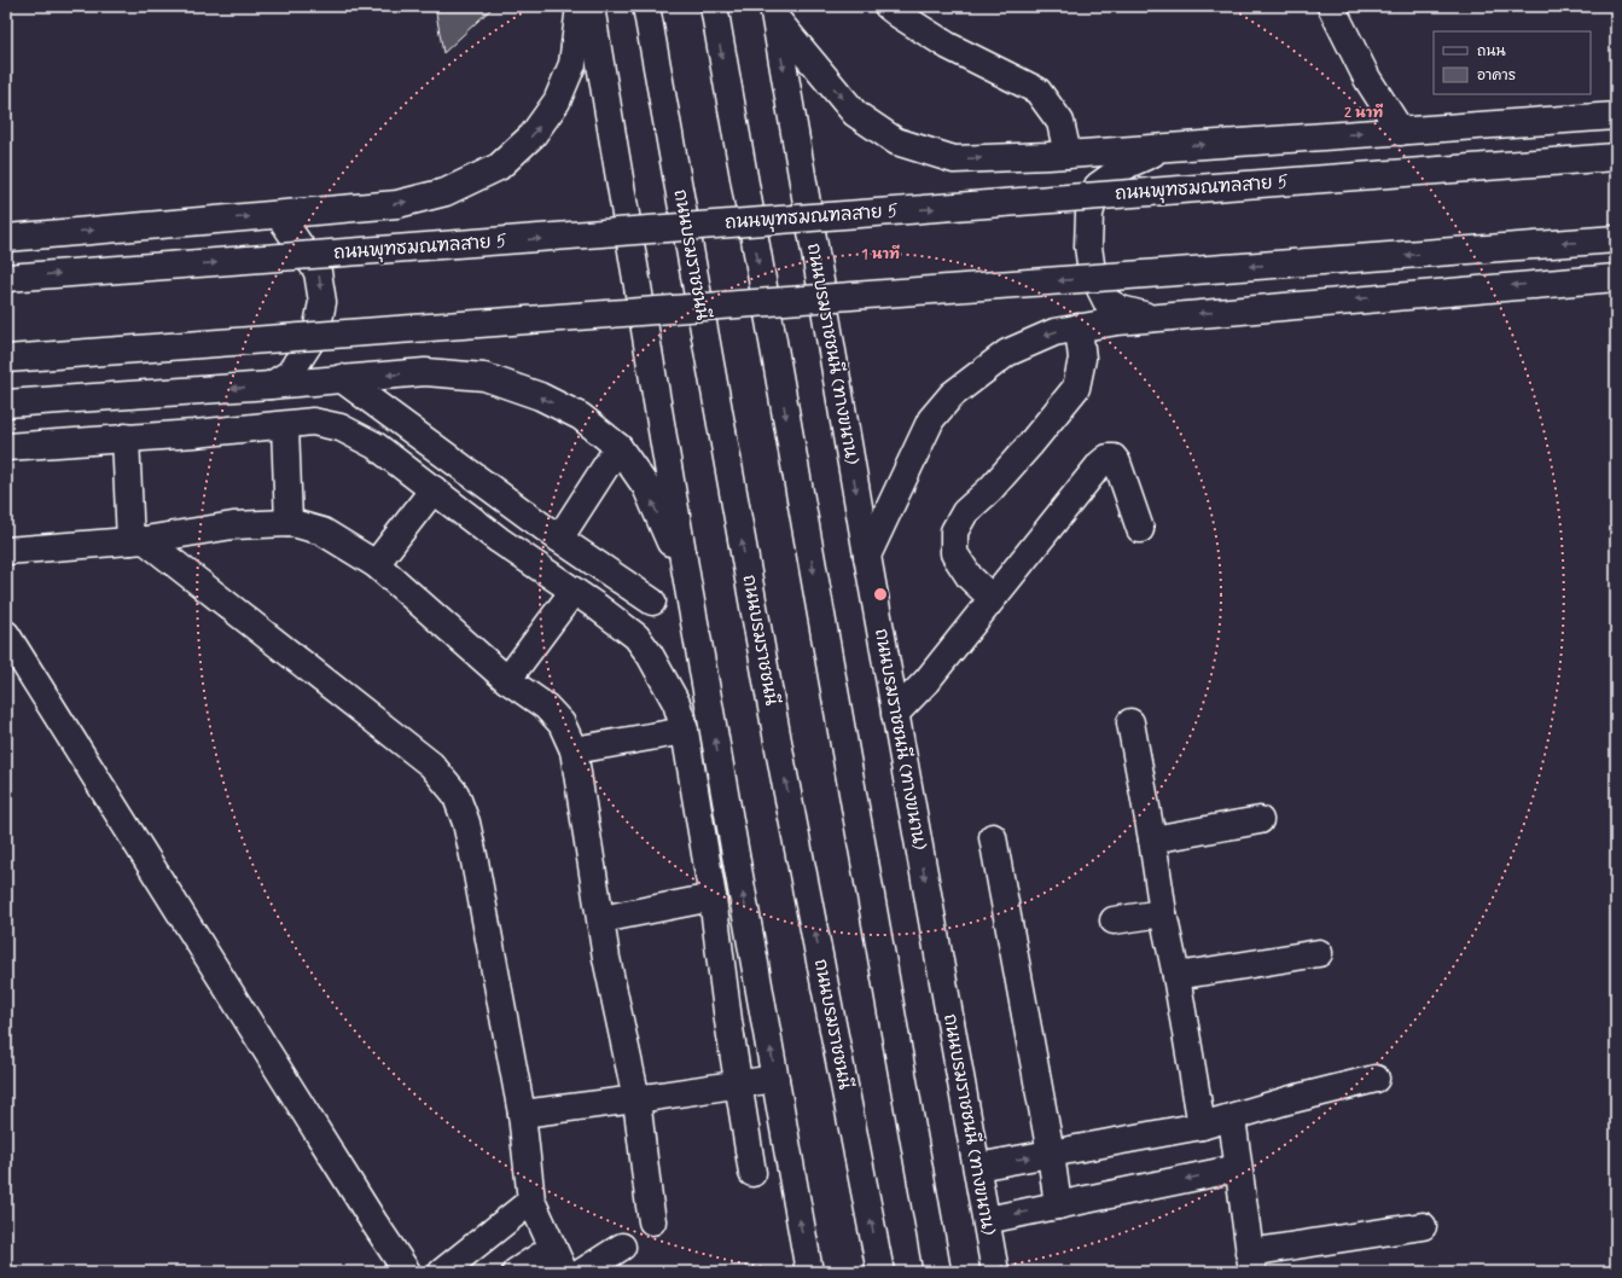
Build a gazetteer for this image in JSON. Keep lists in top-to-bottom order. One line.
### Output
{"streets":{"main road":["ถนนพุทธมณฑลสาย 5","ถนนบรมราชชนนี","ถนนบรมราชชนนี (ทางขนาน)"]},"legend":["ถนน","อาคาร"],"rings":["2 นาที","1 นาที"]}
